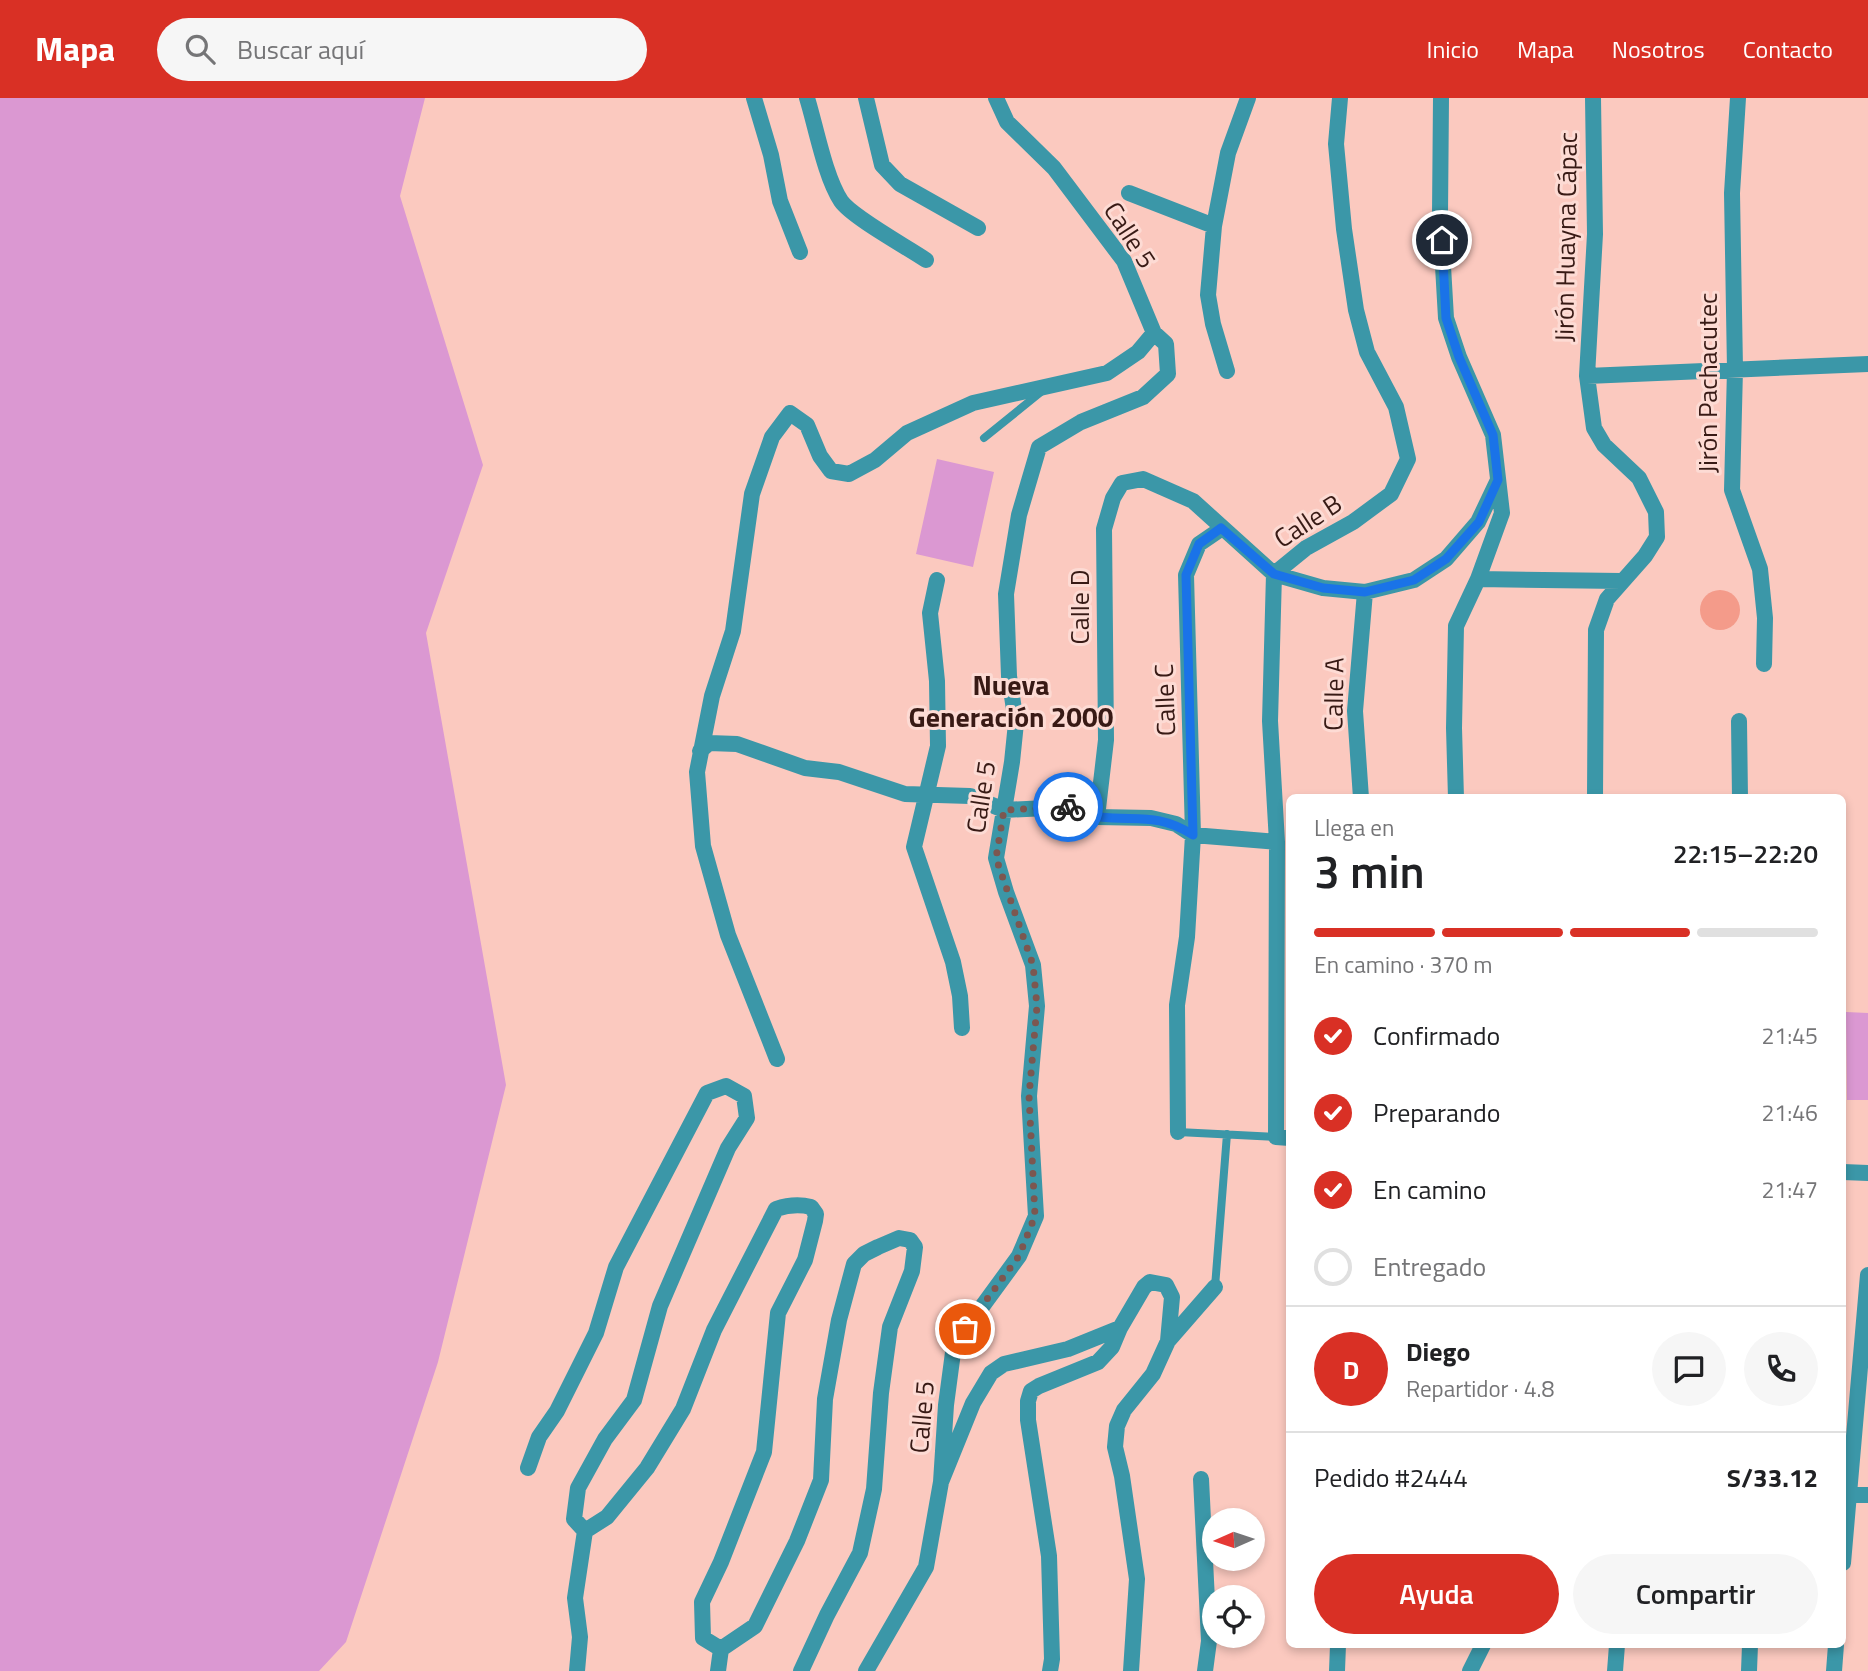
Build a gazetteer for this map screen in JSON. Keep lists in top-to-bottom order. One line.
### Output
{"streets":{"street":["Calle 5","Jirón Huayna Cápac","Jirón Pachacutec","Calle B","Calle D","Calle A","Calle C"]},"crossings":[["Calle D","Calle C"]],"districts":["Nueva Generación 2000"],"north":"left","page":{"header":"Mapa","search":"Buscar aquí","nav":["Inicio","Mapa","Nosotros","Contacto"],"heading":["3 min","Llega en","22:15–22:20"],"panel":["Diego","Repartidor · 4.8","Pedido #2444","S/33.12"],"bar":"En camino · 370 m","list":[["Confirmado","21:45"],["Preparando","21:46"],["En camino","21:47"],"Entregado"],"round":"D","buttons":["Ayuda","Compartir"]}}
